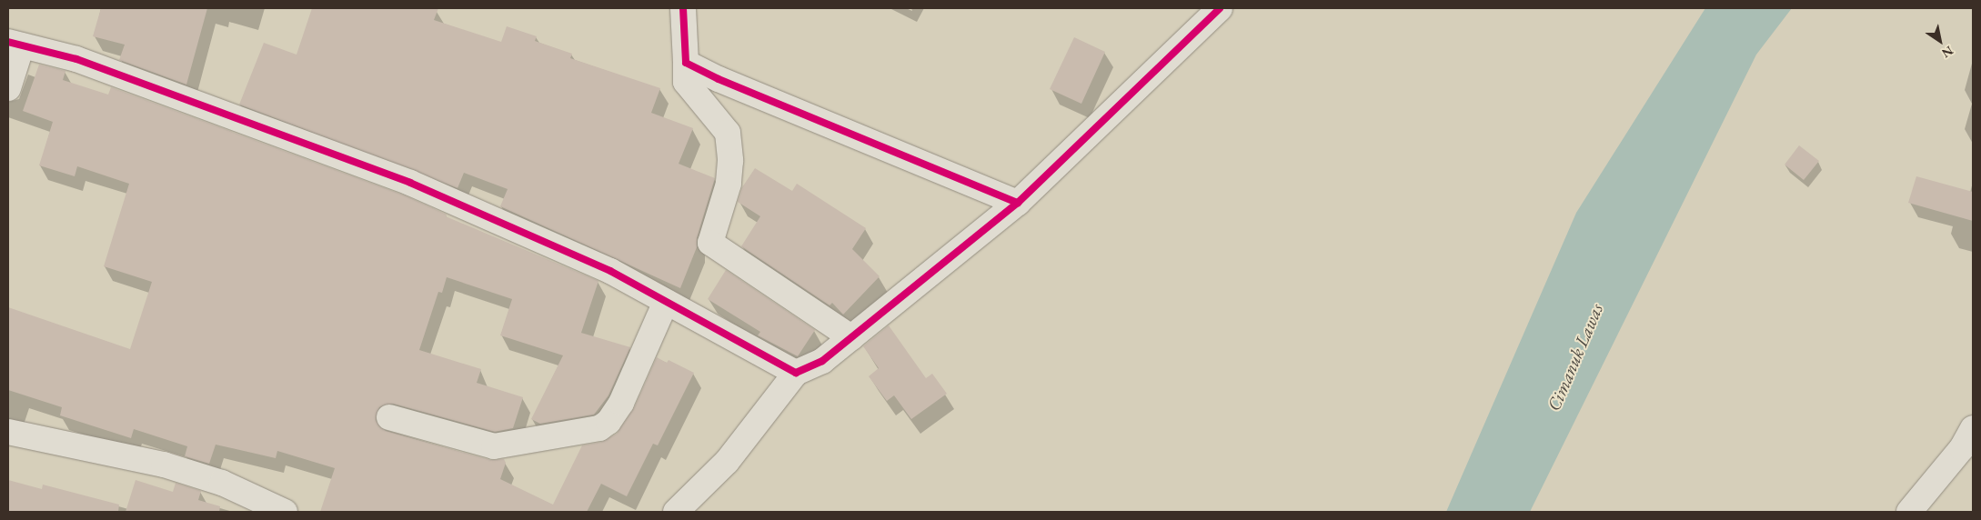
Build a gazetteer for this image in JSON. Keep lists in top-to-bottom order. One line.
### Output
{"water":["Cimanuk Lawas"],"north":"bottom right"}
